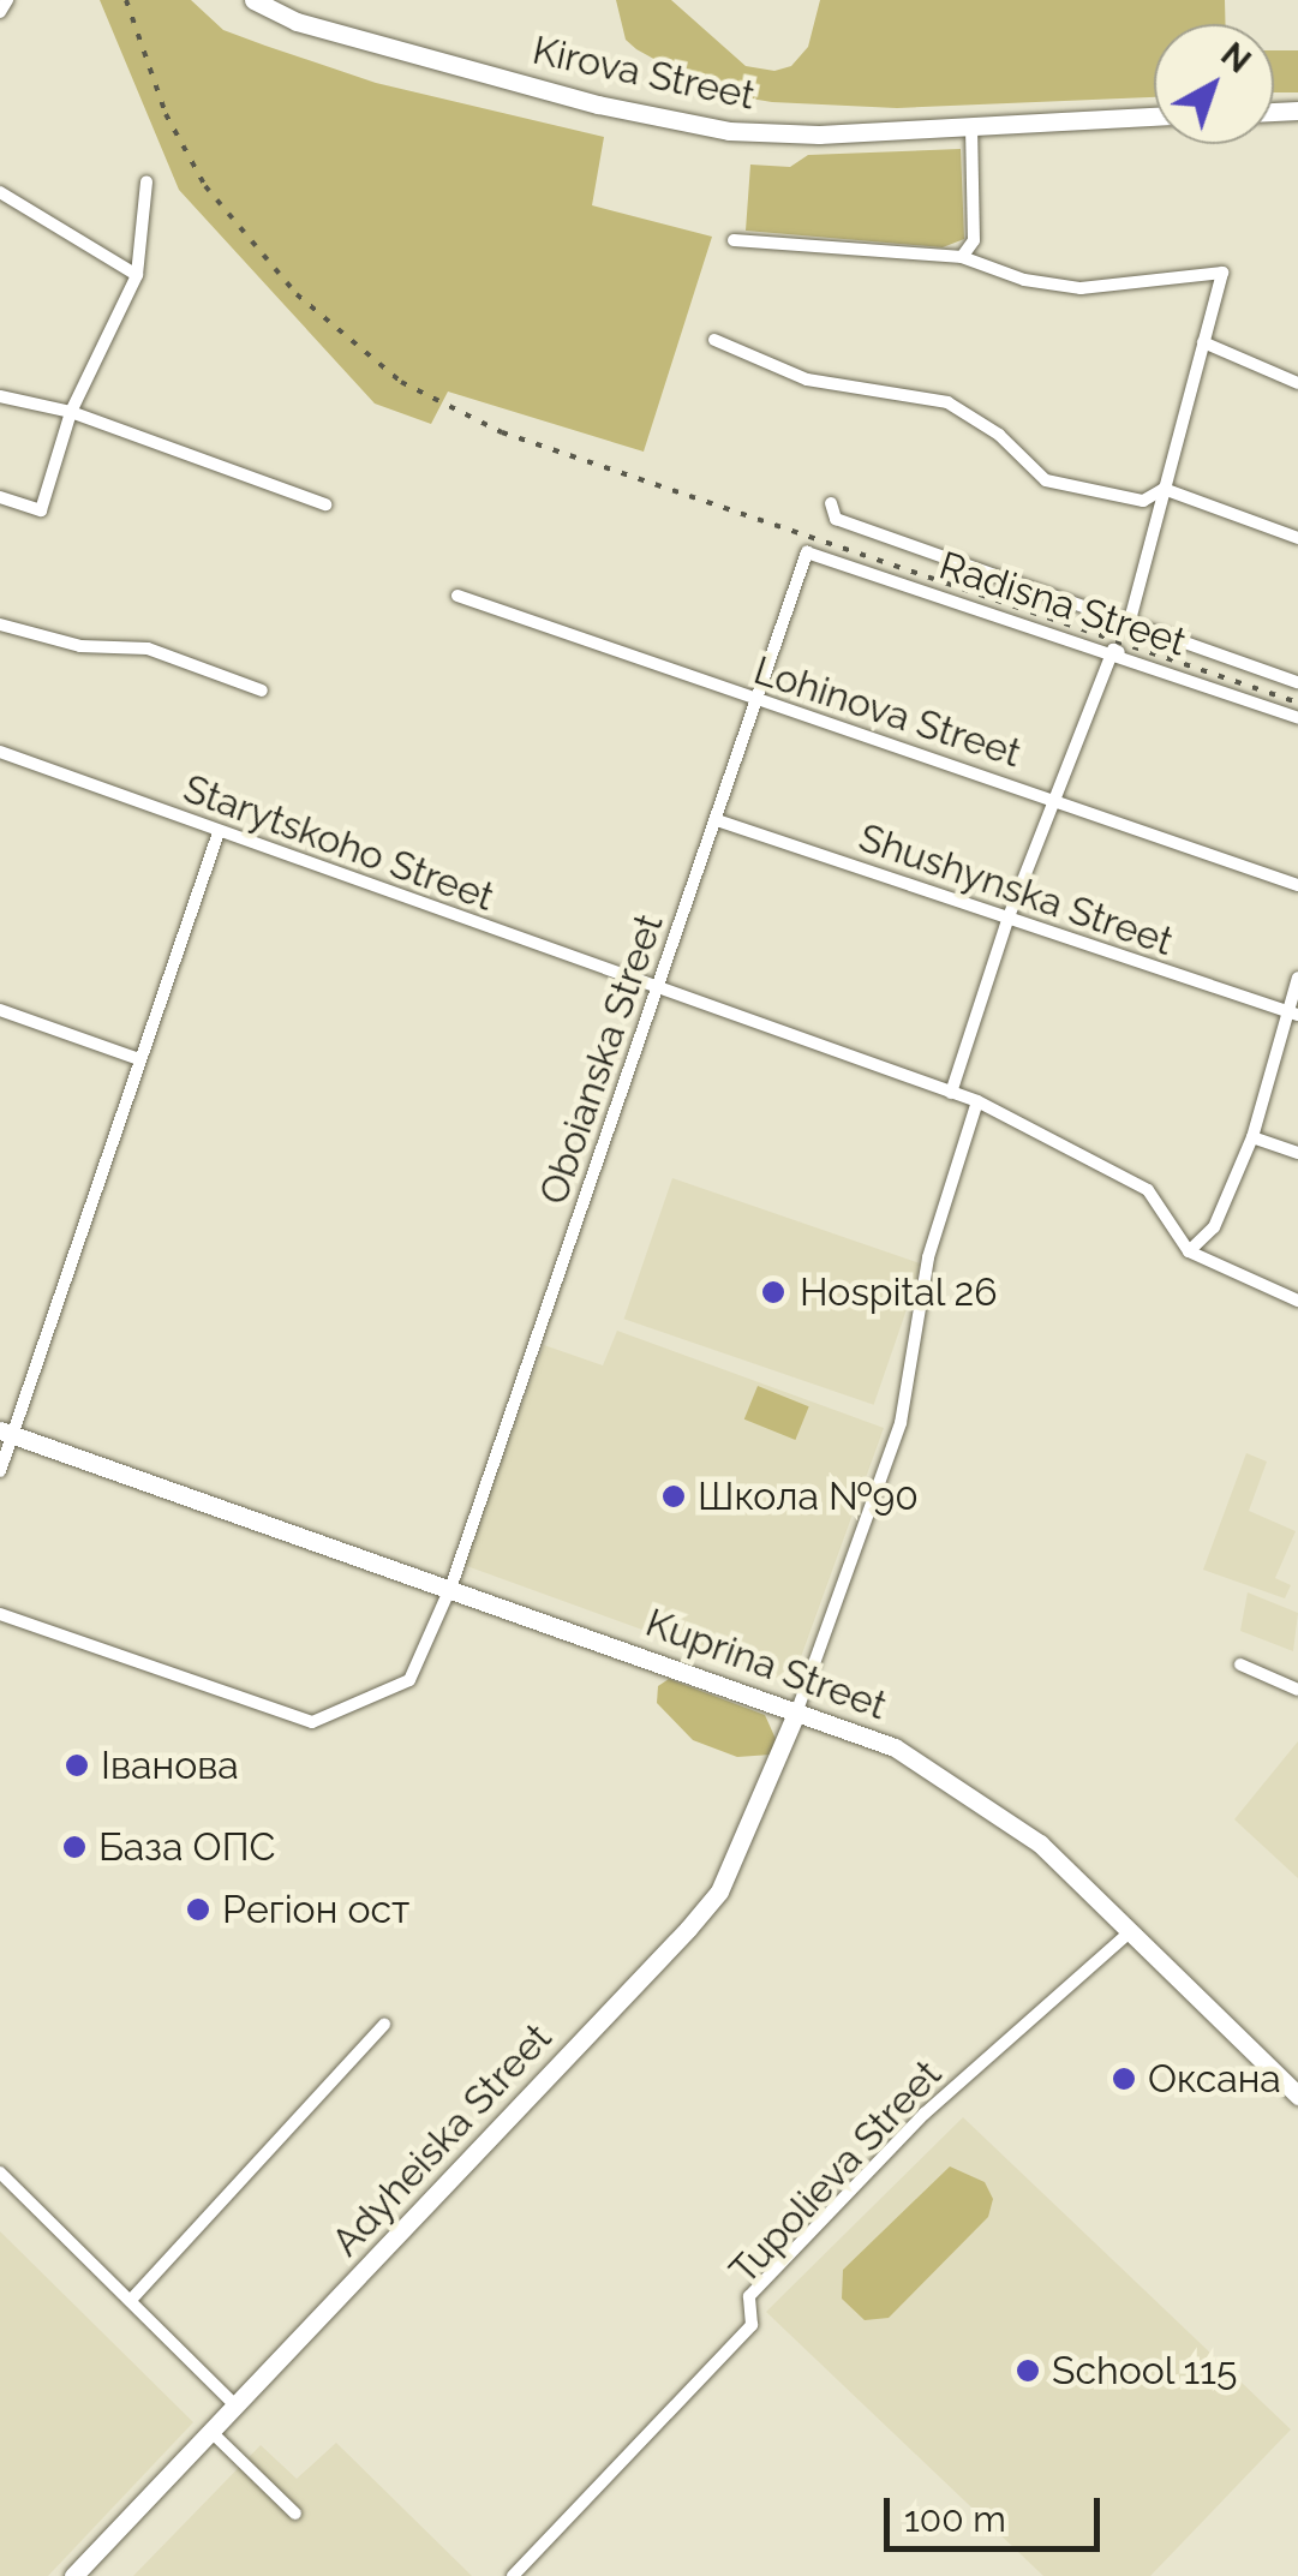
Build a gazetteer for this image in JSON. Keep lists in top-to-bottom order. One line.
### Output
{"streets":{"main road":["Kirova Street","Kuprina Street","Adyheiska Street"],"street":["Radisna Street","Lohinova Street","Starytskoho Street","Shushynska Street","Oboianska Street","Tupolieva Street"]},"crossings":[["Radisna Street","Oboianska Street"],["Lohinova Street","Oboianska Street"],["Starytskoho Street","Oboianska Street"],["Shushynska Street","Oboianska Street"],["Oboianska Street","Kuprina Street"],["Kuprina Street","Adyheiska Street"],["Kuprina Street","Tupolieva Street"]],"places":["Hospital 26","Школа №90","Іванова","База ОПС","Регіон ост","Оксана","School 115"],"scale_bar":"100 m","north":"top right"}
